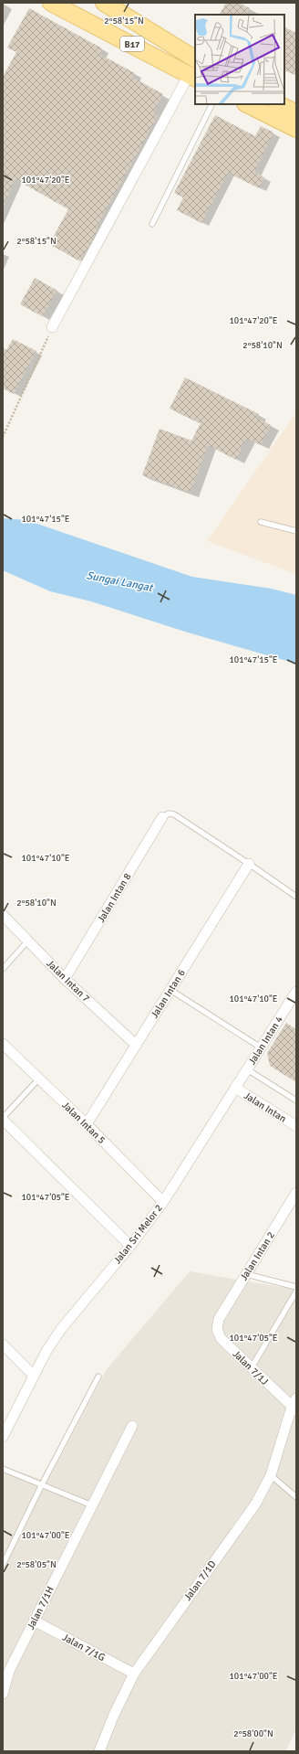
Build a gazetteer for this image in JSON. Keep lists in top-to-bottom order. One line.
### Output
{"streets":{"main road":["B17"],"street":["Jalan Intan 8","Jalan Intan 7","Jalan Intan 6","Jalan Intan 4","Jalan Intan","Jalan Intan 5","Jalan Sri Melor 2","Jalan Intan 2","Jalan 7/1J","Jalan 7/1D","Jalan 7/1H","Jalan 7/1G"]},"crossings":[["Jalan Intan 8","Jalan Intan 7"],["Jalan Intan 7","Jalan Intan 6"],["Jalan Intan 6","Jalan Intan 5"],["Jalan Intan 4","Jalan Intan"],["Jalan Intan 4","Jalan Sri Melor 2"],["Jalan Intan","Jalan Sri Melor 2"],["Jalan Intan 5","Jalan Sri Melor 2"],["Jalan Intan 2","Jalan 7/1J"],["Jalan 7/1J","Jalan 7/1D"],["Jalan 7/1D","Jalan 7/1G"],["Jalan 7/1H","Jalan 7/1G"]],"water":["Sungai Langat"],"coordinates":["2°58'15\"N","101°47'20\"E","2°58'10\"N","101°47'15\"E","101°47'10\"E","101°47'05\"E","101°47'00\"E","2°58'05\"N","2°58'00\"N"]}
